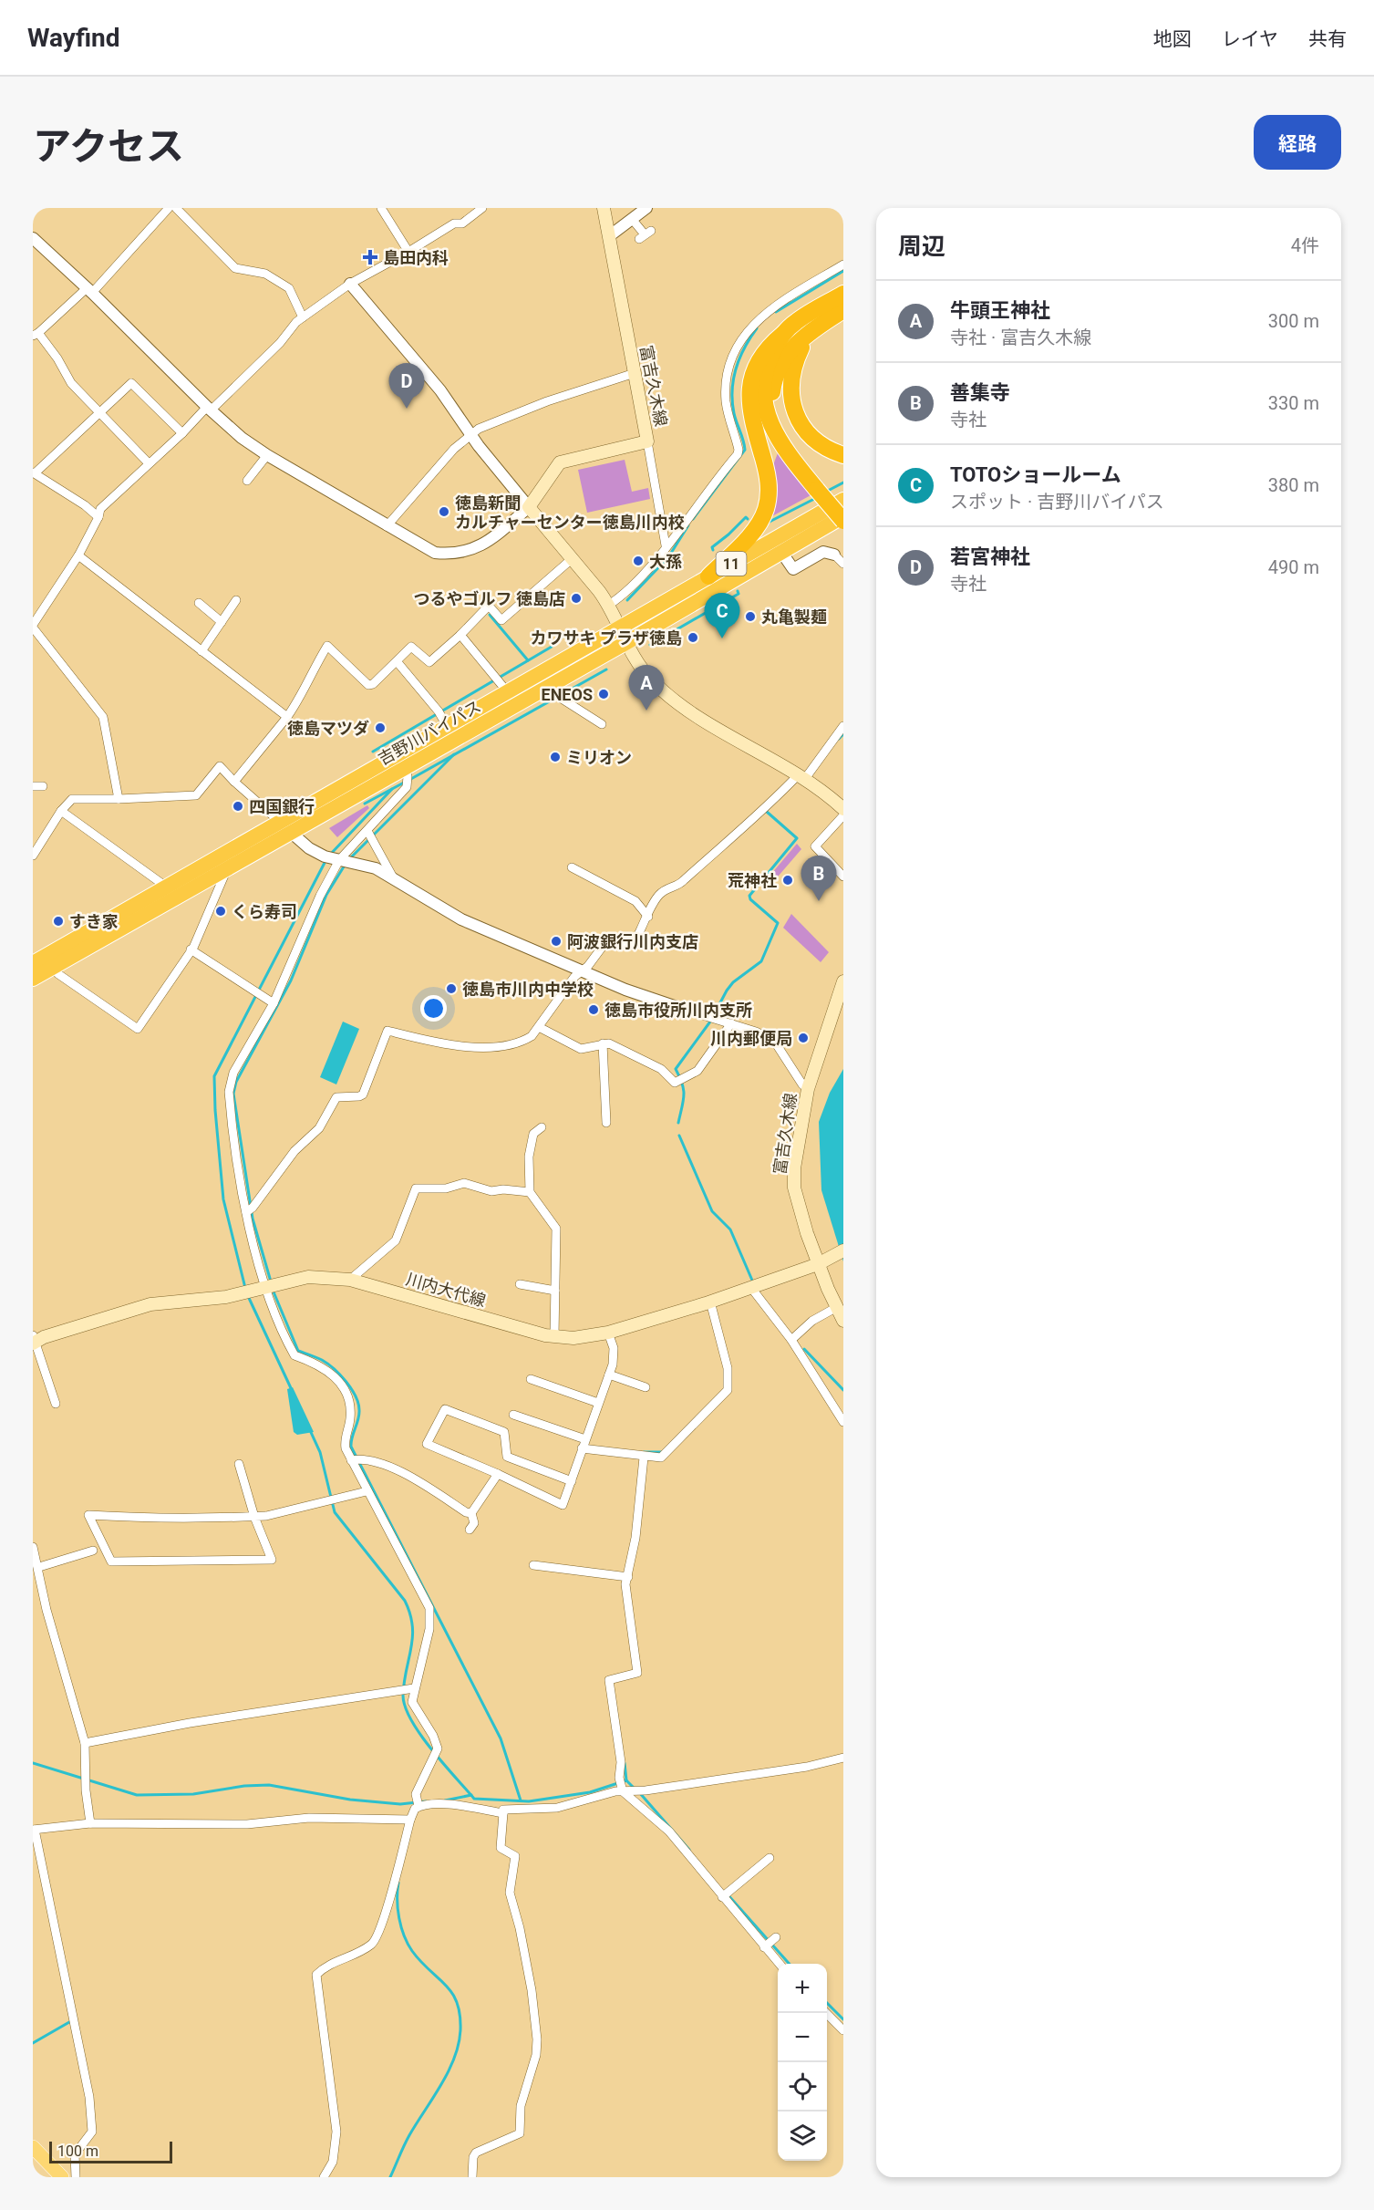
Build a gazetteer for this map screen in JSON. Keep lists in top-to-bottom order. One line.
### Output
{"streets":{"highway":["11","吉野川バイパス"],"main road":["富吉久木線","川内大代線"]},"crossings":[["富吉久木線","川内大代線"]],"places":{"health":["島田内科"],"other":["徳島新聞 カルチャーセンター徳島川内校","大孫","つるやゴルフ 徳島店","丸亀製麺","カワサキ プラザ徳島","ENEOS","徳島マツダ","ミリオン","四国銀行","荒神社","くら寿司","すき家","阿波銀行川内支店","徳島市川内中学校","徳島市役所川内支所","川内郵便局"]},"scale_bar":"100 m","page":{"header":"Wayfind","nav":["地図","レイヤ","共有"],"title":"アクセス","buttons":"経路","heading":["周辺","4件"],"list":[{"mark":"A","name":"牛頭王神社","note":"寺社 · 富吉久木線","value":"300 m"},{"mark":"B","name":"善集寺","note":"寺社","value":"330 m"},{"mark":"C","name":"TOTOショールーム","note":"スポット · 吉野川バイパス","value":"380 m"},{"mark":"D","name":"若宮神社","note":"寺社","value":"490 m"}],"pins":["D","C","A","B"],"map_buttons":["+","−"],"scale":"100 m"}}
